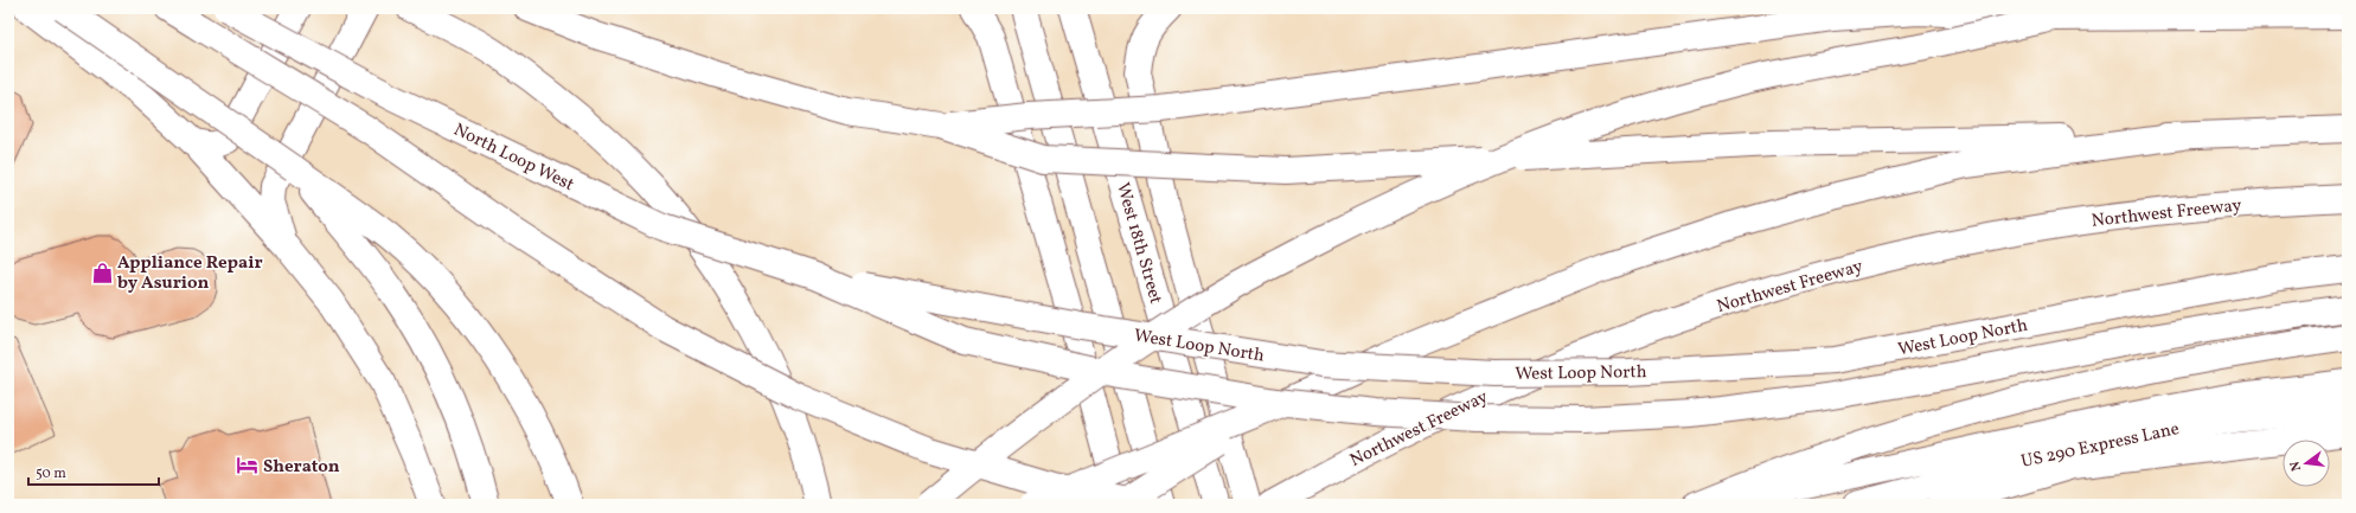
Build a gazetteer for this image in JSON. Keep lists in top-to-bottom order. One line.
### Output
{"streets":{"main road":["North Loop West","Northwest Freeway","West 18th Street","West Loop North","US 290 Express Lane"]},"crossings":[["North Loop West","West Loop North"]],"places":{"shop":["Appliance Repair by Asurion"],"hotel":["Sheraton"]},"scale_bar":"50 m","north":"left"}
